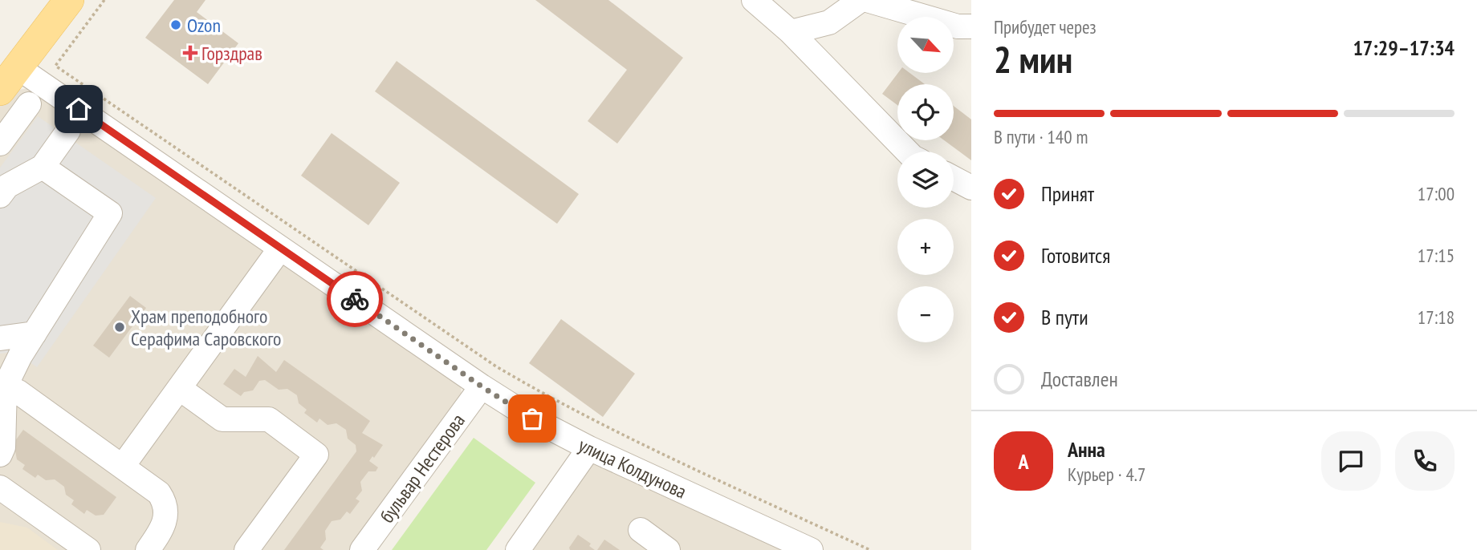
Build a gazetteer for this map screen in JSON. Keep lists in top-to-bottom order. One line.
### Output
{"streets":{"street":["бульвар Нестерова","улица Колдунова"]},"crossings":[["бульвар Нестерова","улица Колдунова"]],"places":{"other":["Ozon","Храм преподобного Серафима Саровского"],"health":["Горздрав"]},"north":"bottom right","page":{"heading":["2 мин","Прибудет через","17:29–17:34"],"panel":["Анна","Курьер · 4.7"],"map_buttons":["+","−"],"bar":"В пути · 140 m","list":[["Принят","17:00"],["Готовится","17:15"],["В пути","17:18"],"Доставлен"],"round":"А"}}
